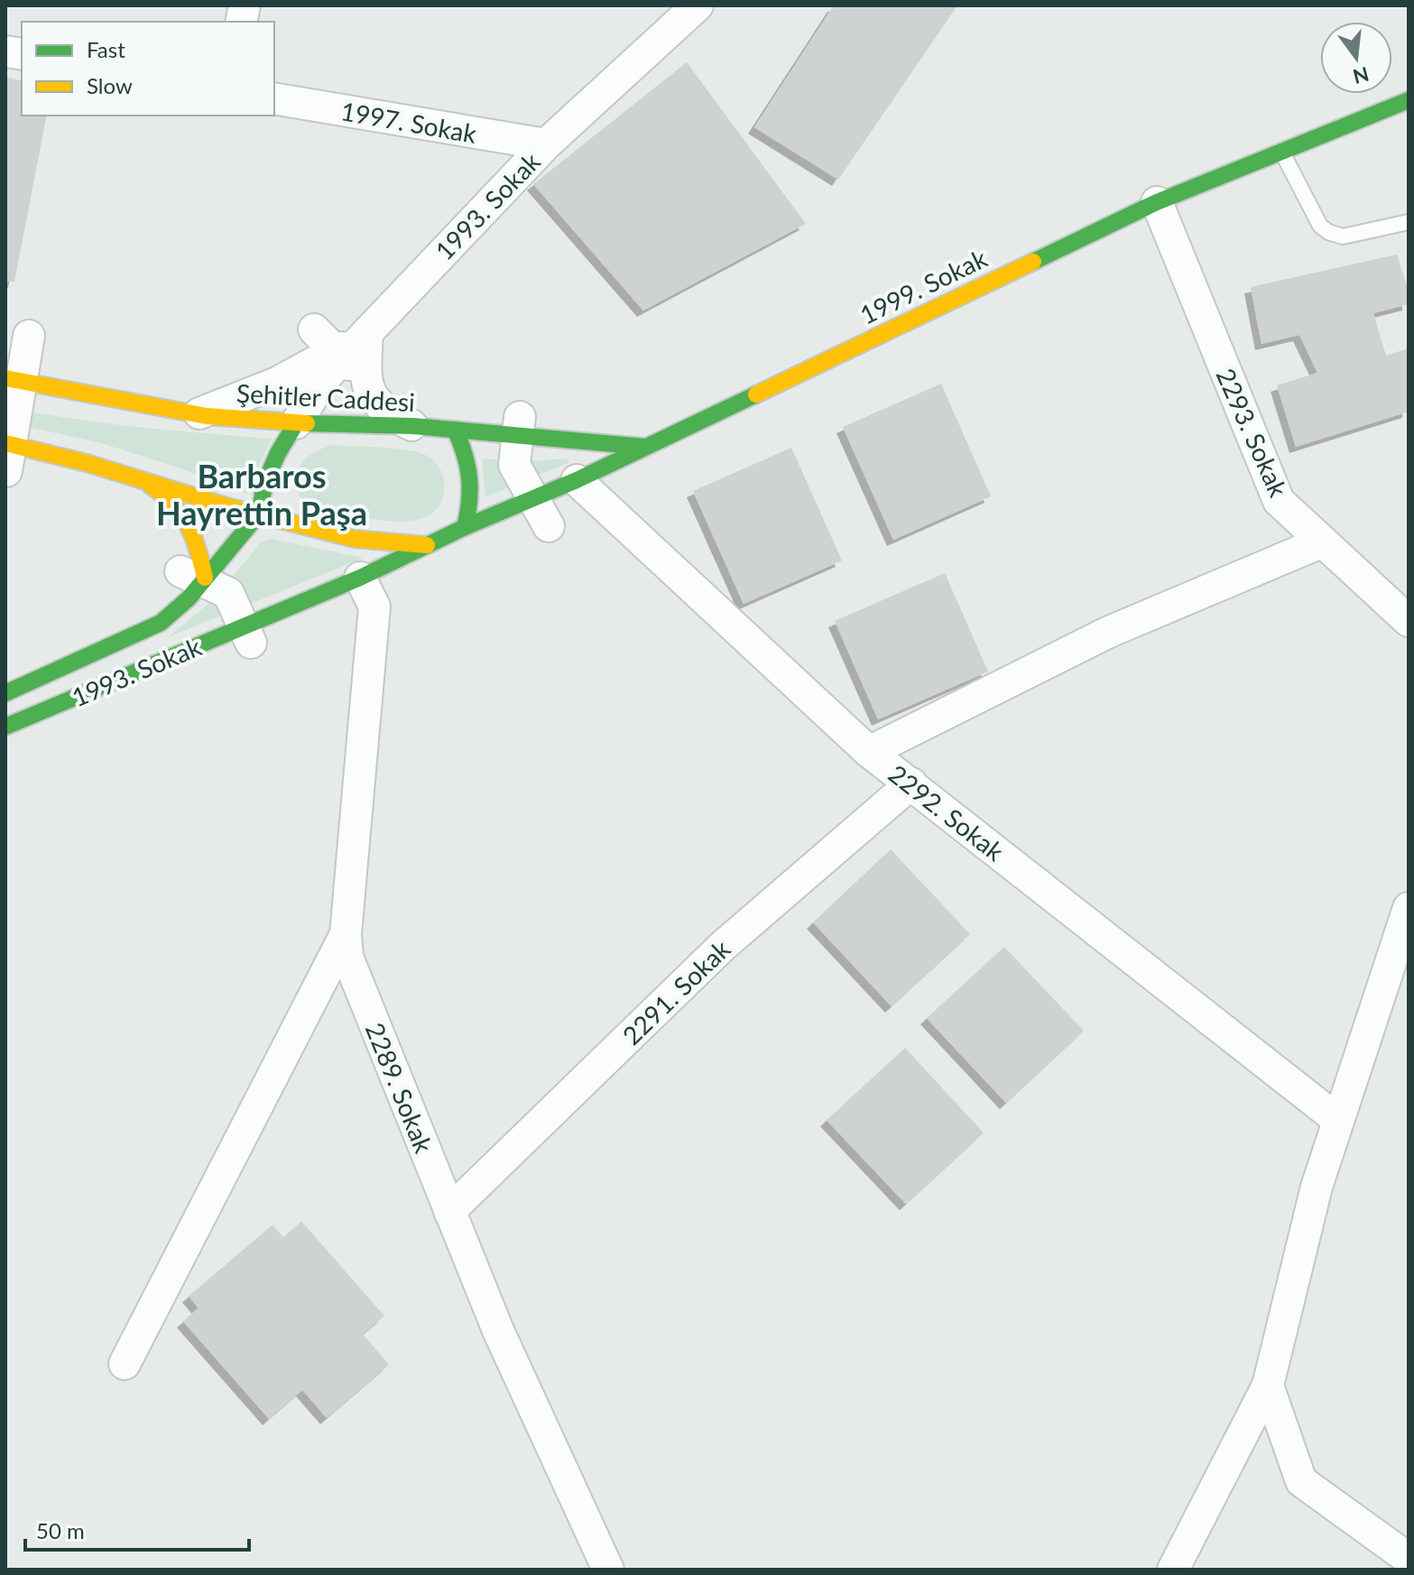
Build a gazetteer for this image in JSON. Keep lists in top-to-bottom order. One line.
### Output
{"streets":{"street":["1997. Sokak","1993. Sokak","1999. Sokak","Şehitler Caddesi","2293. Sokak","2292. Sokak","2291. Sokak","2289. Sokak"]},"crossings":[["1997. Sokak","1993. Sokak"],["1993. Sokak","1999. Sokak"],["1993. Sokak","2289. Sokak"],["1999. Sokak","Şehitler Caddesi"],["1999. Sokak","2293. Sokak"],["1999. Sokak","2292. Sokak"],["2292. Sokak","2291. Sokak"],["2291. Sokak","2289. Sokak"]],"districts":["Barbaros Hayrettin Paşa"],"legend":["Fast","Slow"],"scale_bar":"50 m","north":"bottom"}
